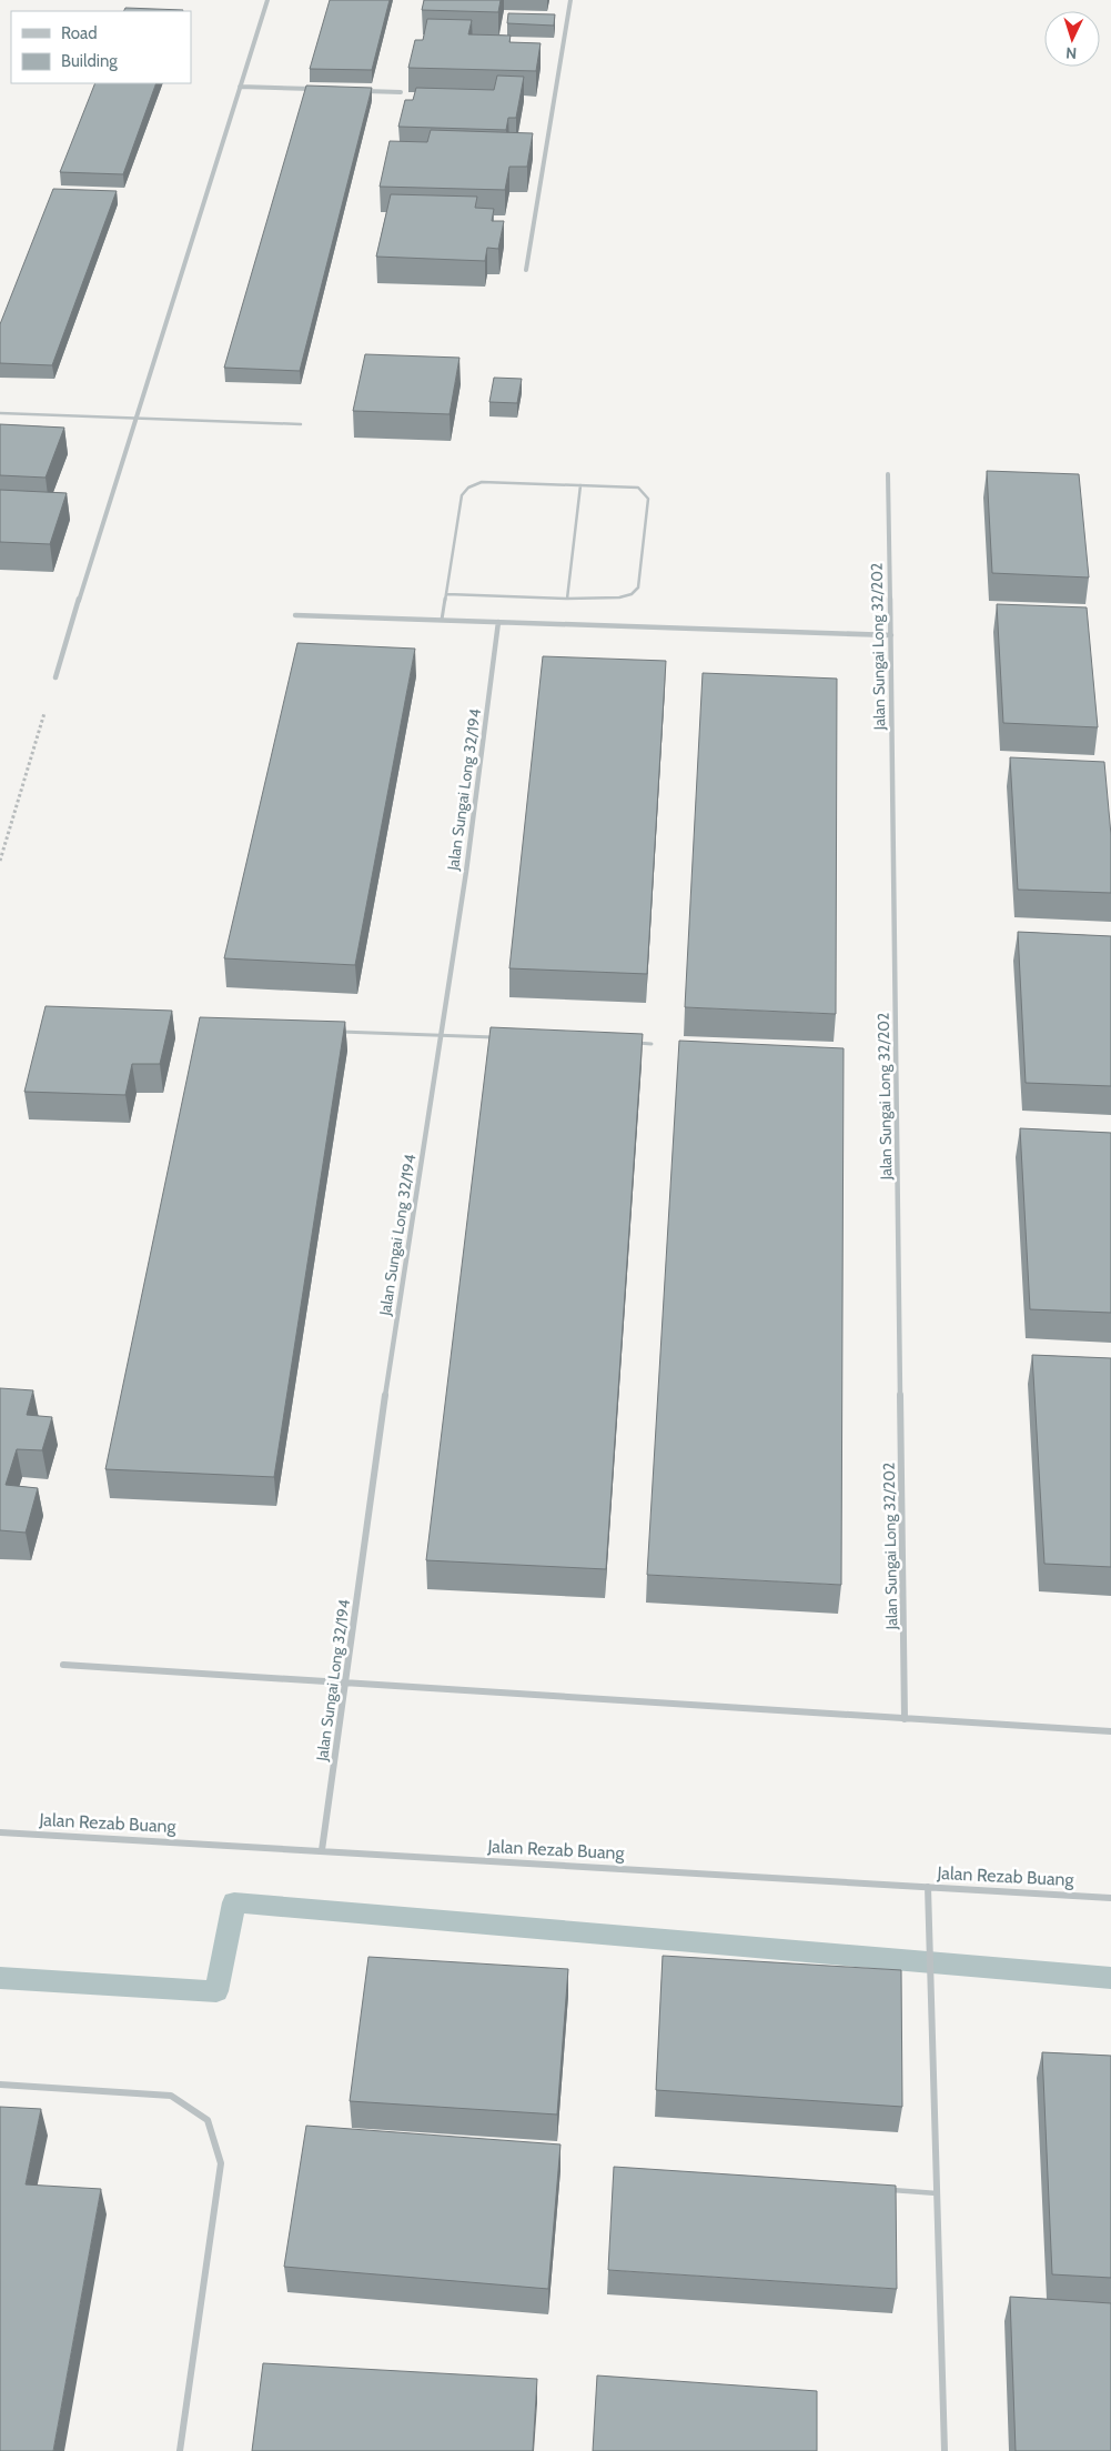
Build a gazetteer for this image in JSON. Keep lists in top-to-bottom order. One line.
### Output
{"streets":{"street":["Jalan Sungai Long 32/202","Jalan Sungai Long 32/194","Jalan Rezab Buang"]},"crossings":[["Jalan Sungai Long 32/194","Jalan Rezab Buang"]],"legend":["Road","Building"],"north":"bottom"}
